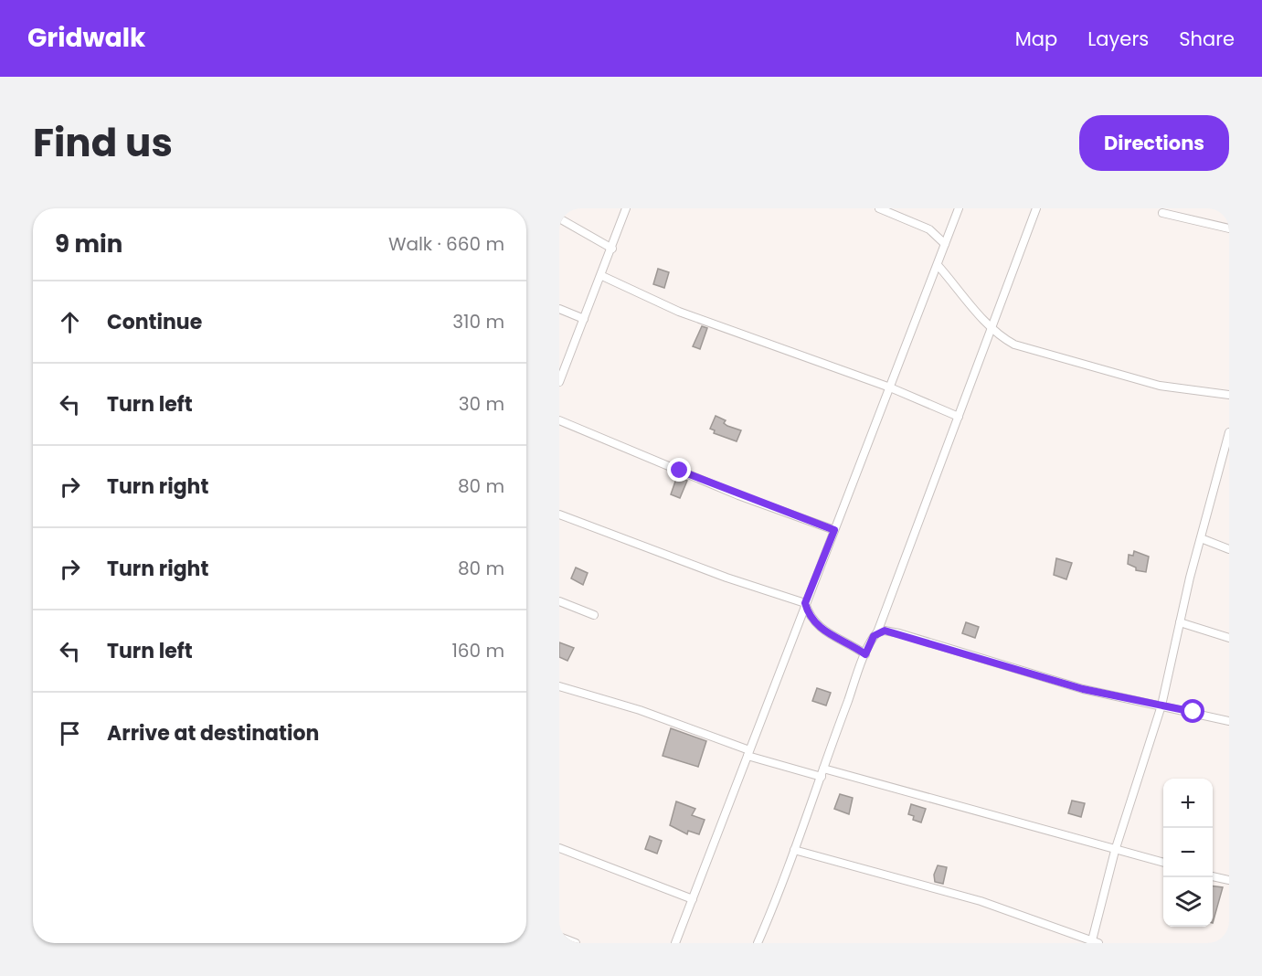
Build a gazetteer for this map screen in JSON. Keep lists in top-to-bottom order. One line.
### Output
{"page":{"header":"Gridwalk","nav":["Map","Layers","Share"],"title":"Find us","buttons":"Directions","heading":["9 min","Walk · 660 m"],"list":[["Continue","310 m"],["Turn left","30 m"],["Turn right","80 m"],["Turn right","80 m"],["Turn left","160 m"],"Arrive at destination"],"map_buttons":["+","−"]}}
